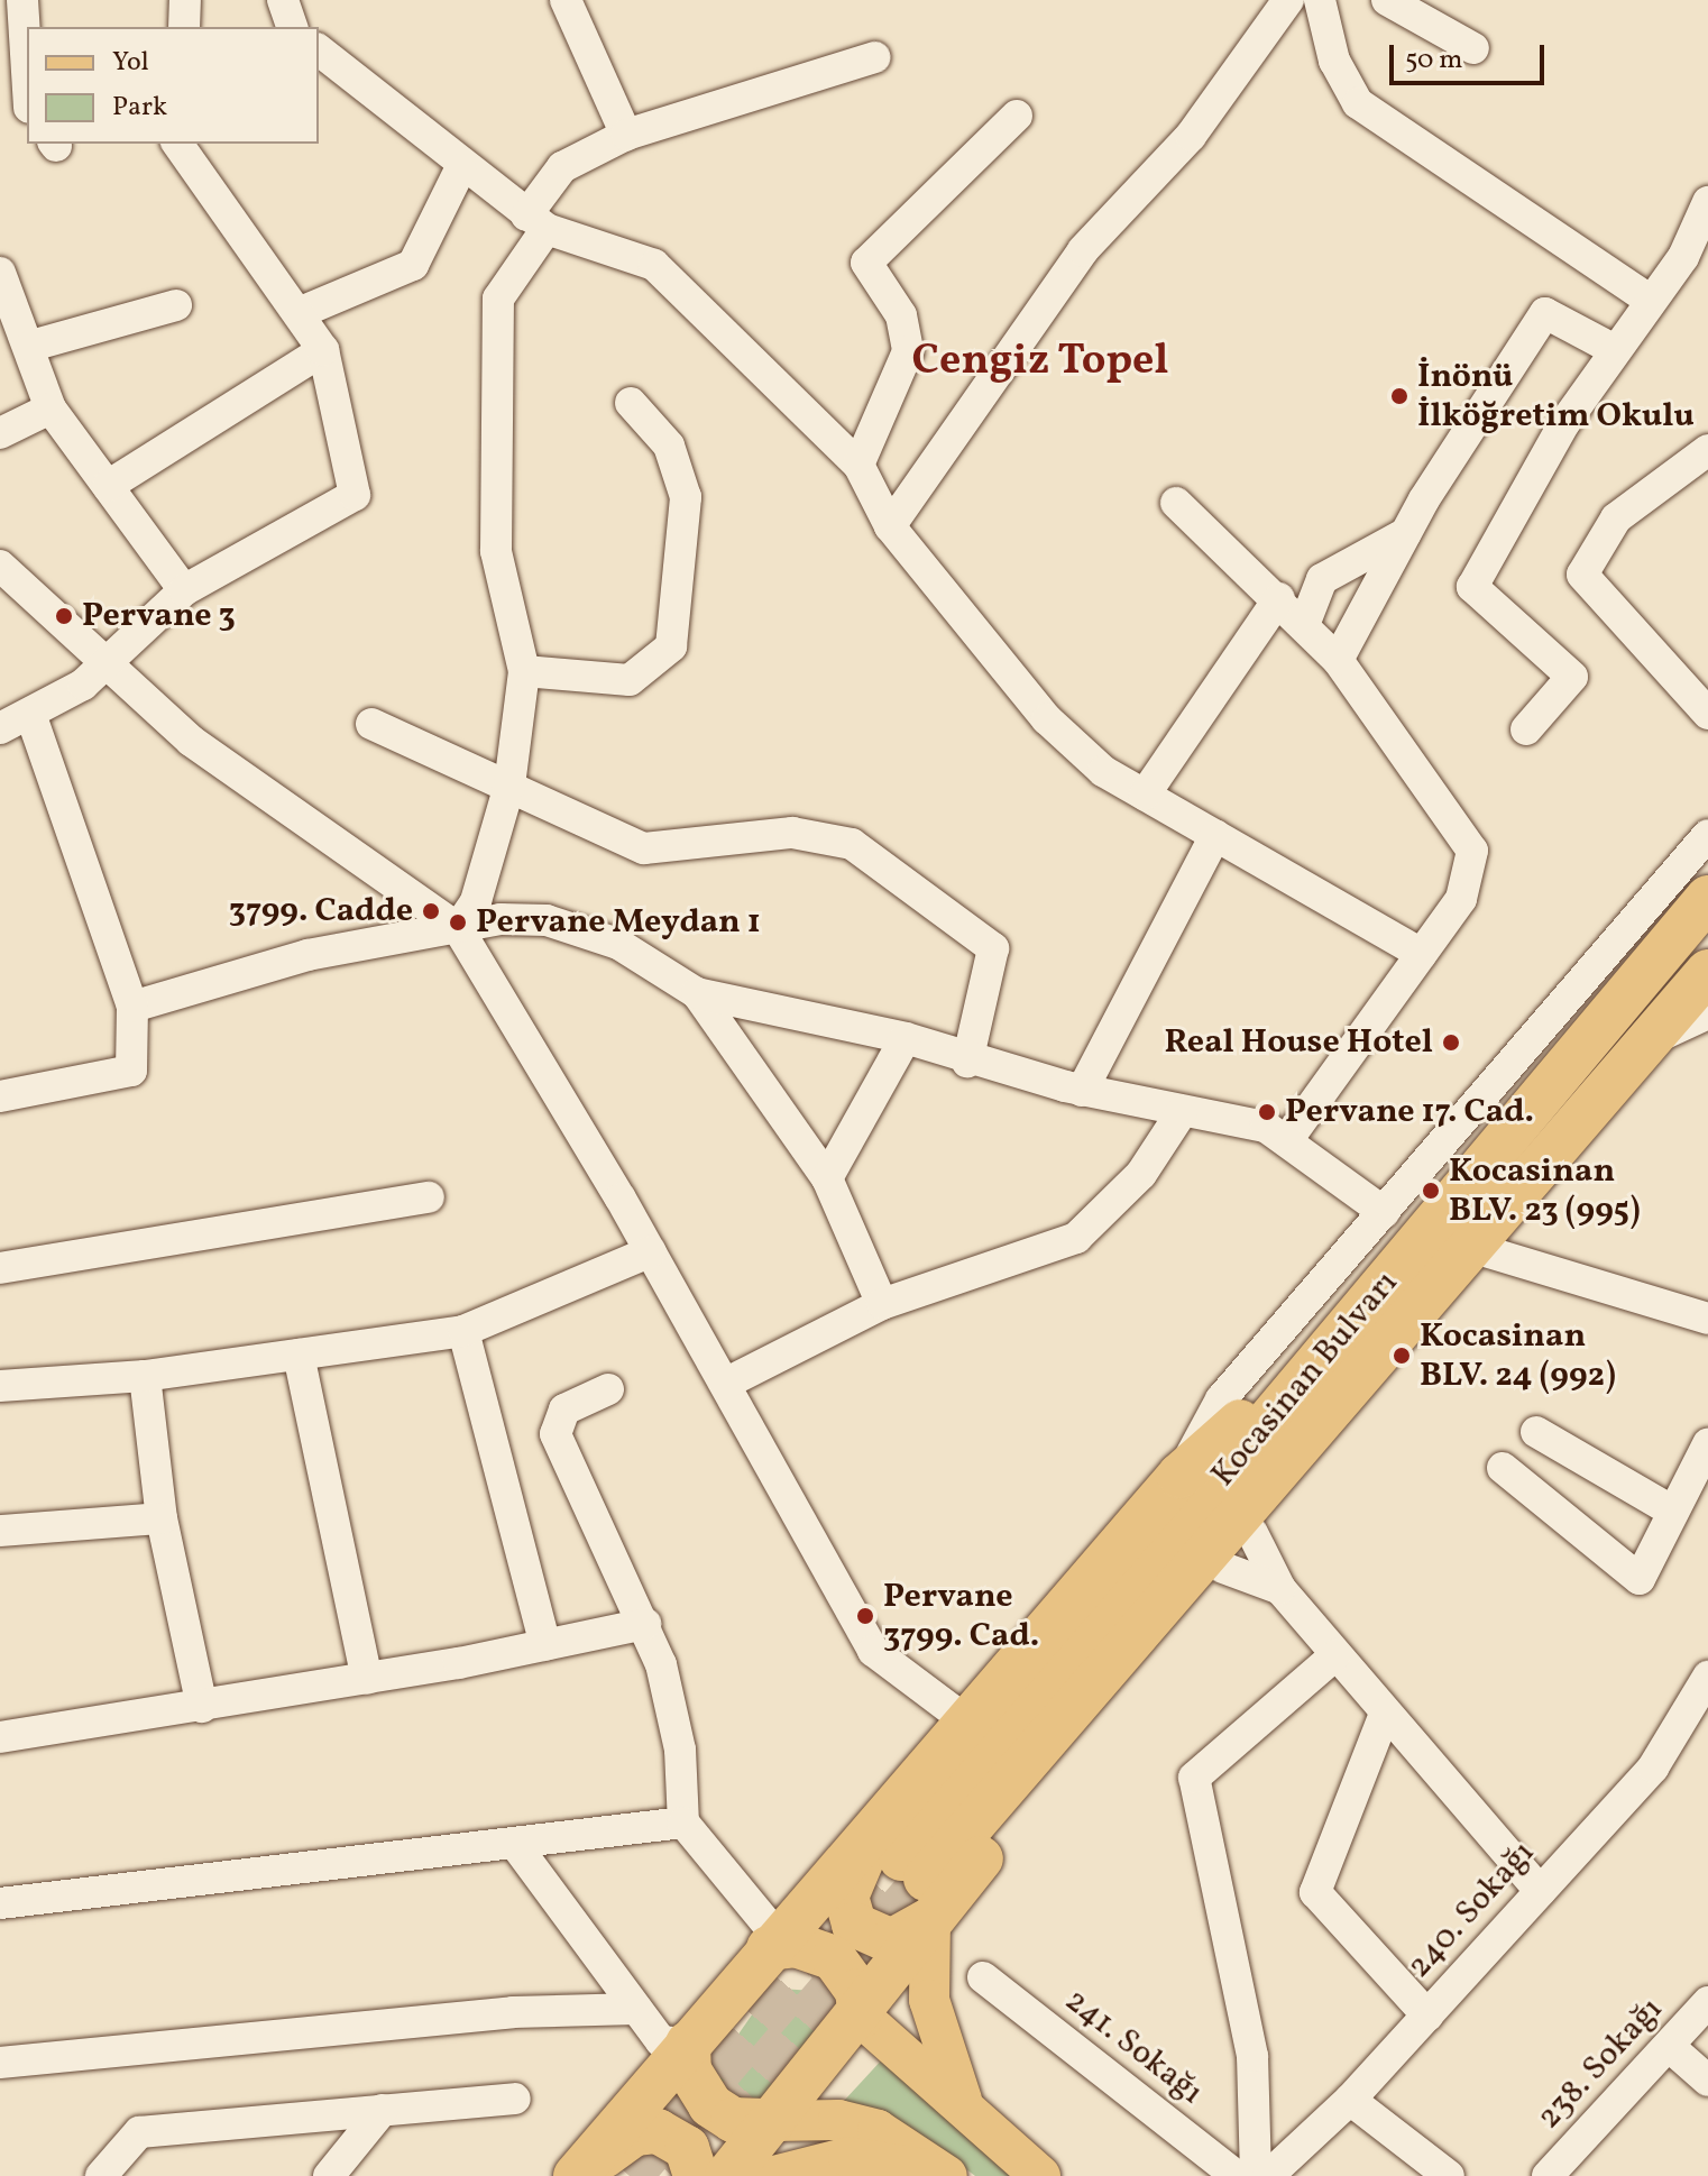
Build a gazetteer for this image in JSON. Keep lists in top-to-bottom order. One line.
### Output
{"streets":{"highway":["Kocasinan Bulvarı"],"street":["240. Sokağı","241. Sokağı","238. Sokağı"]},"districts":["Cengiz Topel"],"places":["İnönü İlköğretim Okulu","Pervane 3","3799. Cadde","Pervane Meydan 1","Real House Hotel","Pervane 17. Cad.","Kocasinan BLV. 23 (995)","Kocasinan BLV. 24 (992)","Pervane 3799. Cad."],"legend":["Yol","Park"],"scale_bar":"50 m"}
